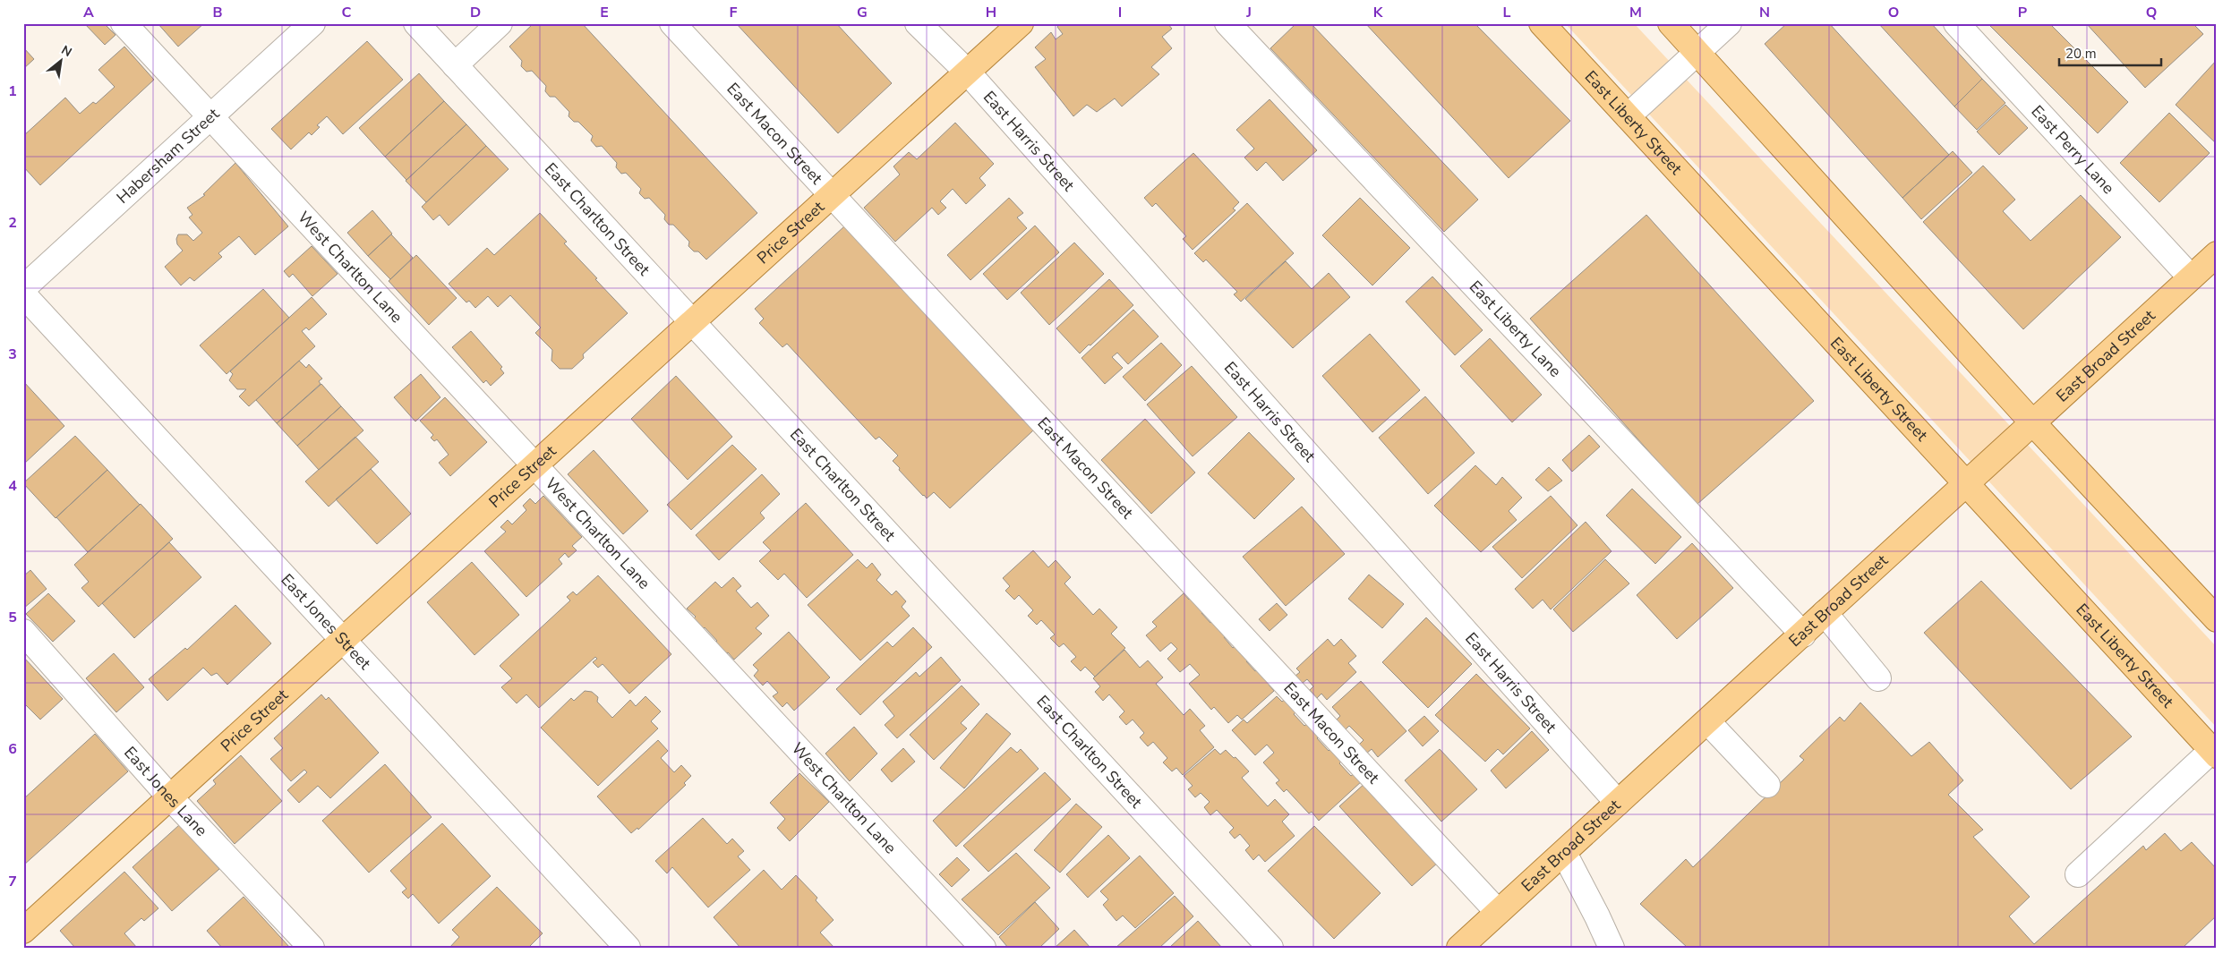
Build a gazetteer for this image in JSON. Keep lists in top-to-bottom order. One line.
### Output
{"streets":{"main road":["East Liberty Street","Price Street","East Broad Street"],"street":["East Macon Street","East Harris Street","East Perry Lane","Habersham Street","East Charlton Street","West Charlton Lane","East Liberty Lane","East Jones Street","East Jones Lane"]},"crossings":[["East Liberty Street","East Broad Street"],["East Macon Street","Price Street"],["East Macon Street","East Broad Street"],["East Harris Street","Price Street"],["East Harris Street","East Broad Street"],["East Perry Lane","East Broad Street"],["Habersham Street","West Charlton Lane"],["East Charlton Street","Price Street"],["Price Street","West Charlton Lane"],["Price Street","East Jones Street"],["Price Street","East Jones Lane"],["East Liberty Lane","East Broad Street"]],"scale_bar":"20 m","north":"top right","grid":{"columns":["A","B","C","D","E","F","G","H","I","J","K","L","M","N","O","P","Q"],"rows":["1","2","3","4","5","6","7"]}}
